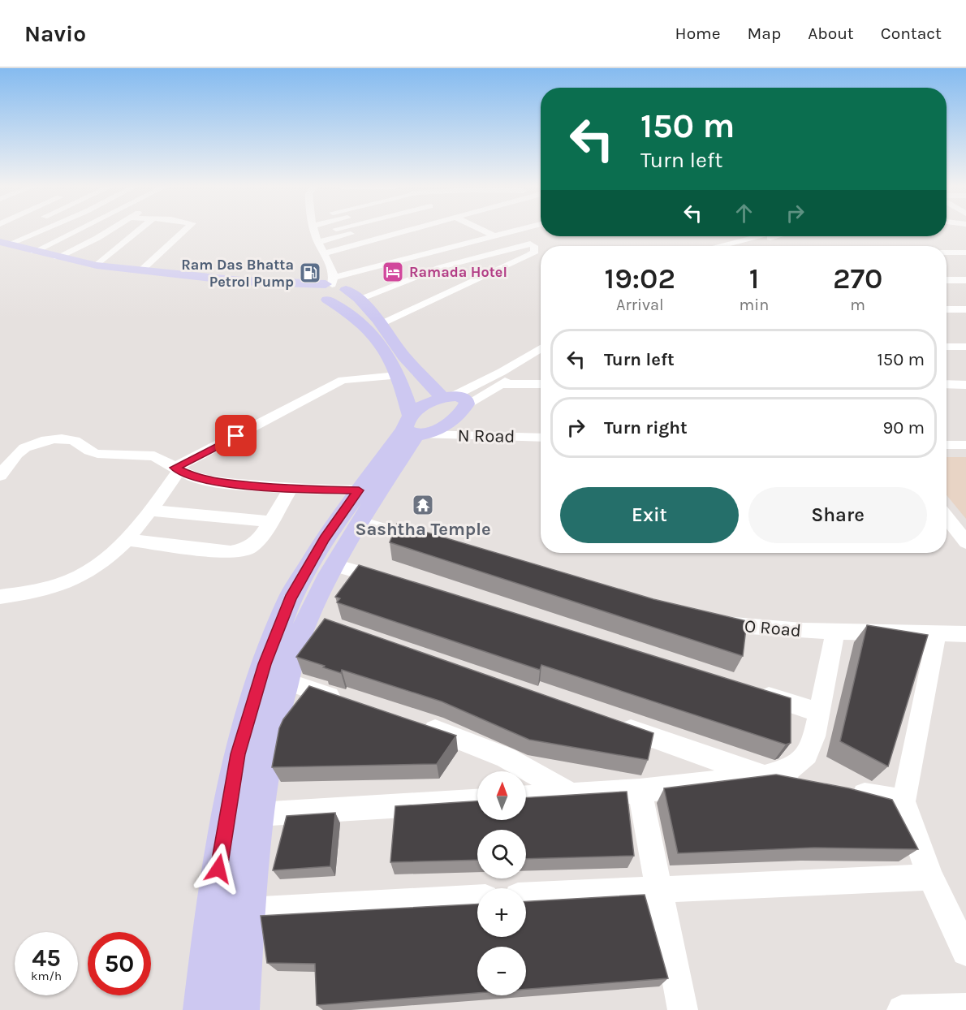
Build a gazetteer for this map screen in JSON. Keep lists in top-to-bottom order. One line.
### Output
{"streets":{"street":["N Road","O Road"]},"places":{"hotel":["Ramada Hotel"],"fuel station":["Ram Das Bhatta Petrol Pump"],"temple":["Sashtha Temple"]},"north":"top","page":{"header":"Navio","nav":["Home","Map","About","Contact"],"turn":["150 m","Turn left"],"eta":["19:02","Arrival","1","min","270","m"],"list":[{"name":"Turn left","value":"150 m"},{"name":"Turn right","value":"90 m"}],"buttons":["Exit","Share"],"map_buttons":["+","−"],"speed":"45 km/h","limit":"50"}}
